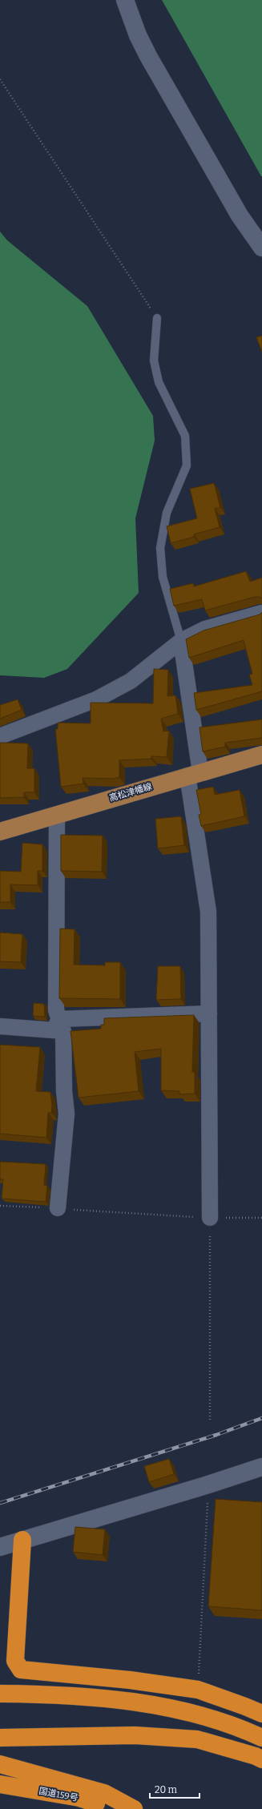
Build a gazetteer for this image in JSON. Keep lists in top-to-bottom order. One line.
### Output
{"streets":{"highway":["国道159号"],"main road":["高松津幡線"]},"scale_bar":"20 m"}
